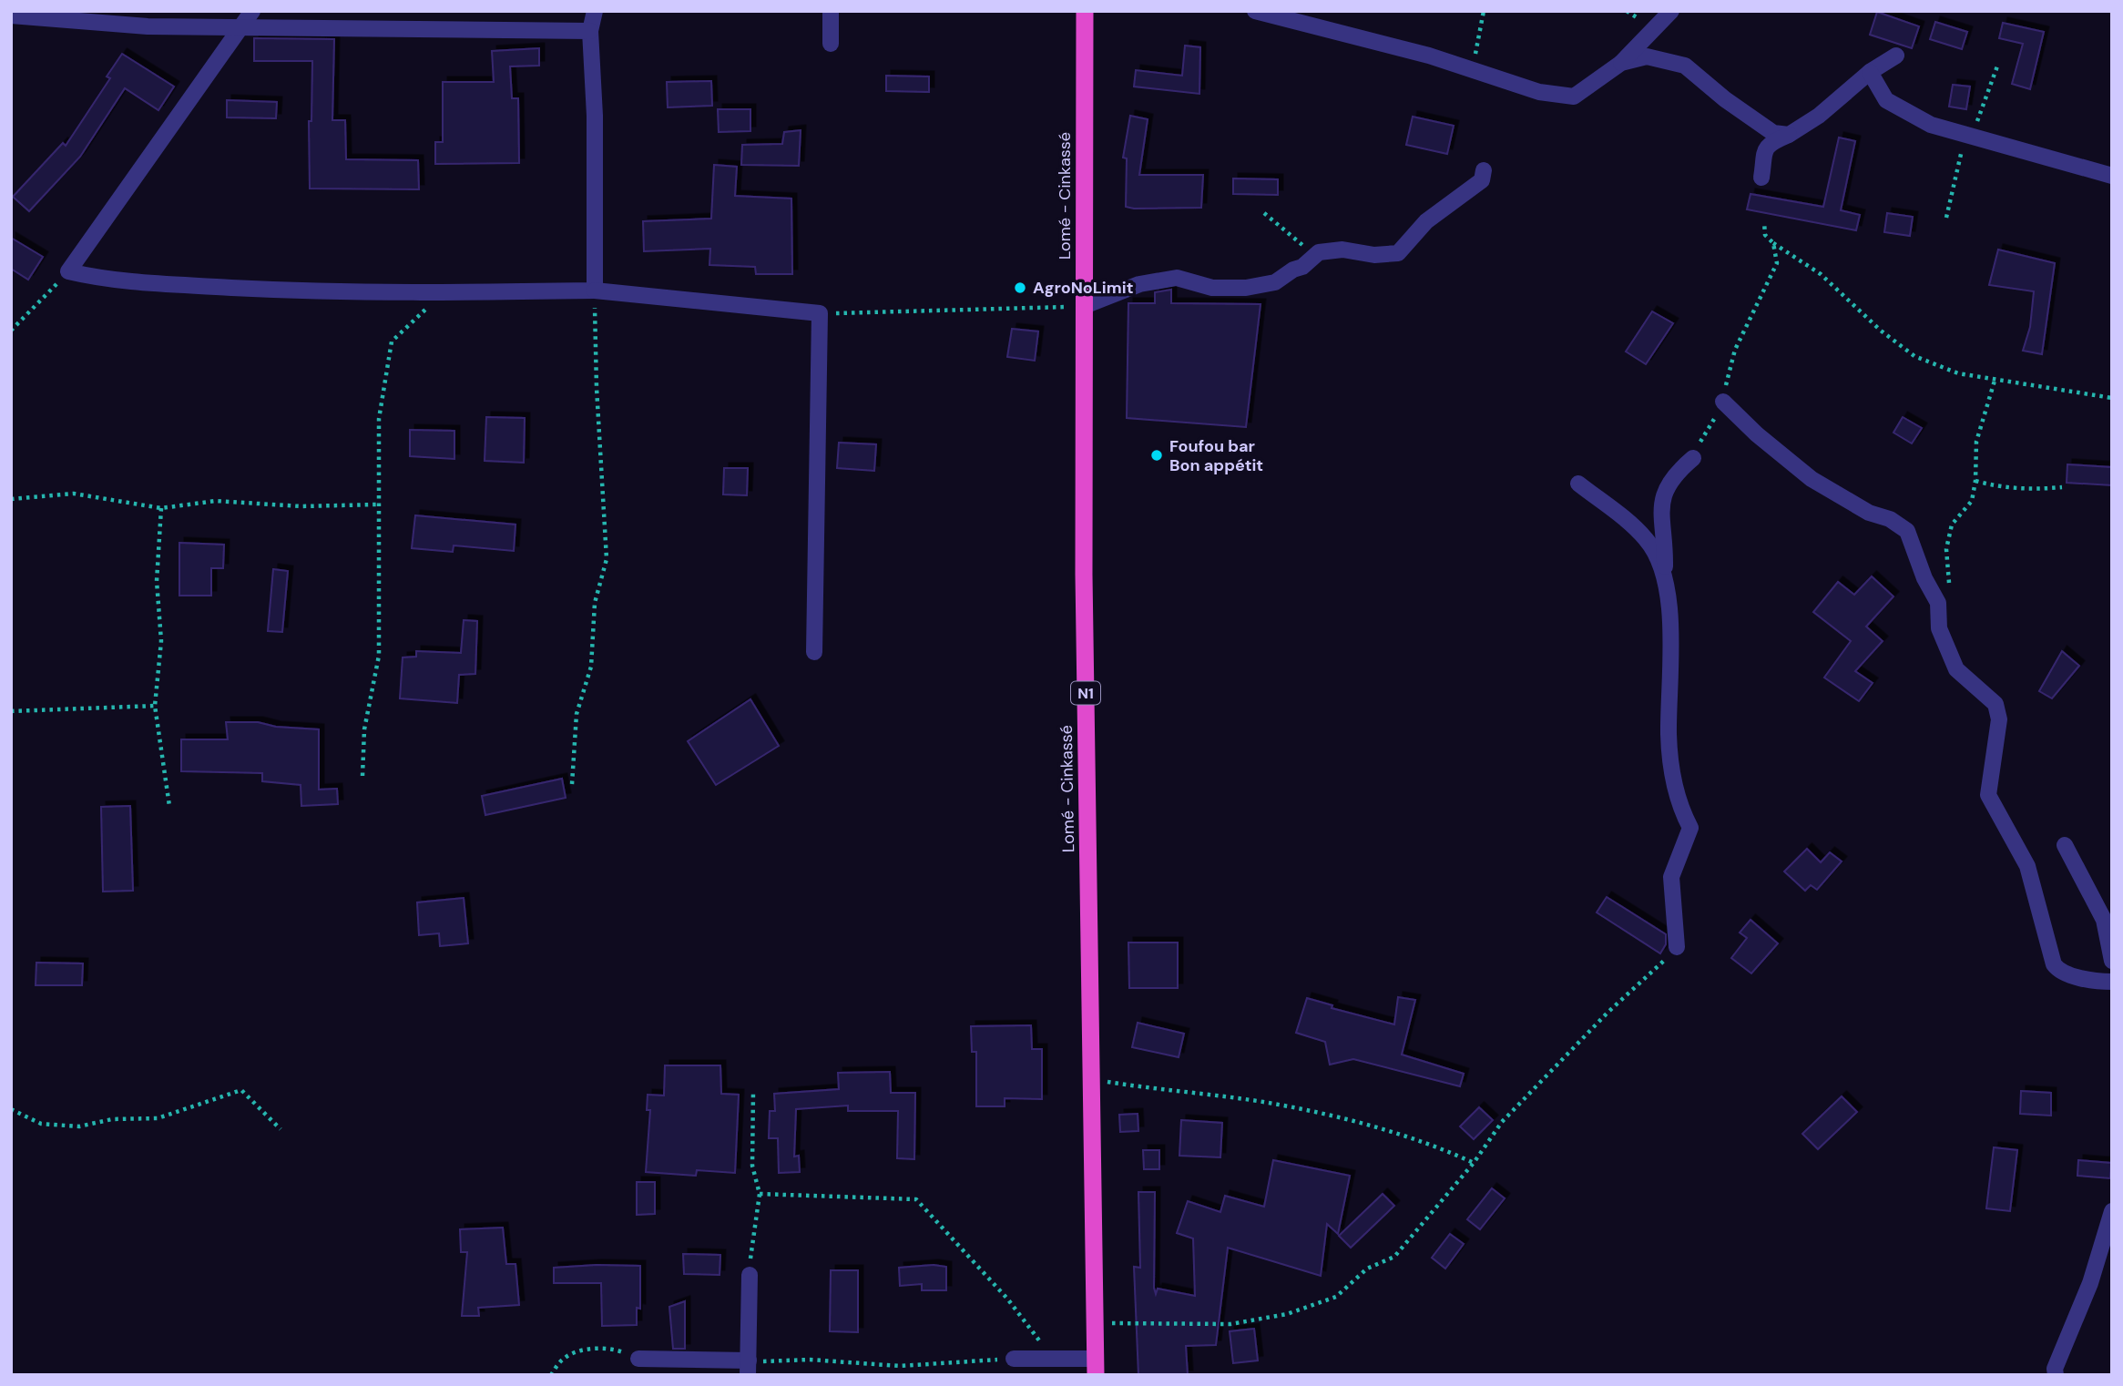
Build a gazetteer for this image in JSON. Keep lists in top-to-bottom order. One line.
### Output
{"streets":{"highway":["Lomé - Cinkassé","N1"]},"places":["AgroNoLimit","Foufou bar Bon appétit"]}
